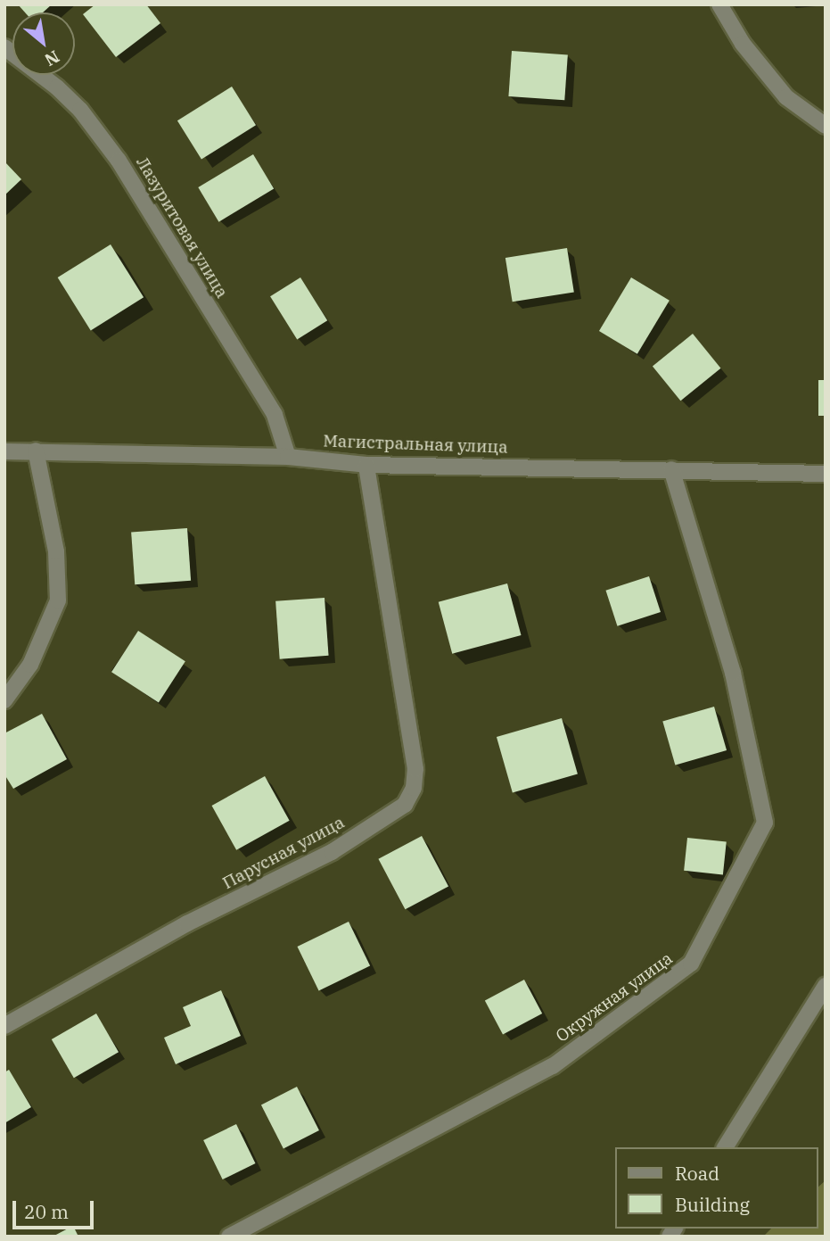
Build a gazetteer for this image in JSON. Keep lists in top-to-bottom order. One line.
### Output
{"streets":{"street":["Лазуритовая улица","Магистральная улица","Парусная улица","Окружная улица"]},"crossings":[["Лазуритовая улица","Магистральная улица"],["Магистральная улица","Парусная улица"],["Магистральная улица","Окружная улица"]],"legend":["Road","Building"],"scale_bar":"20 m","north":"bottom right"}
